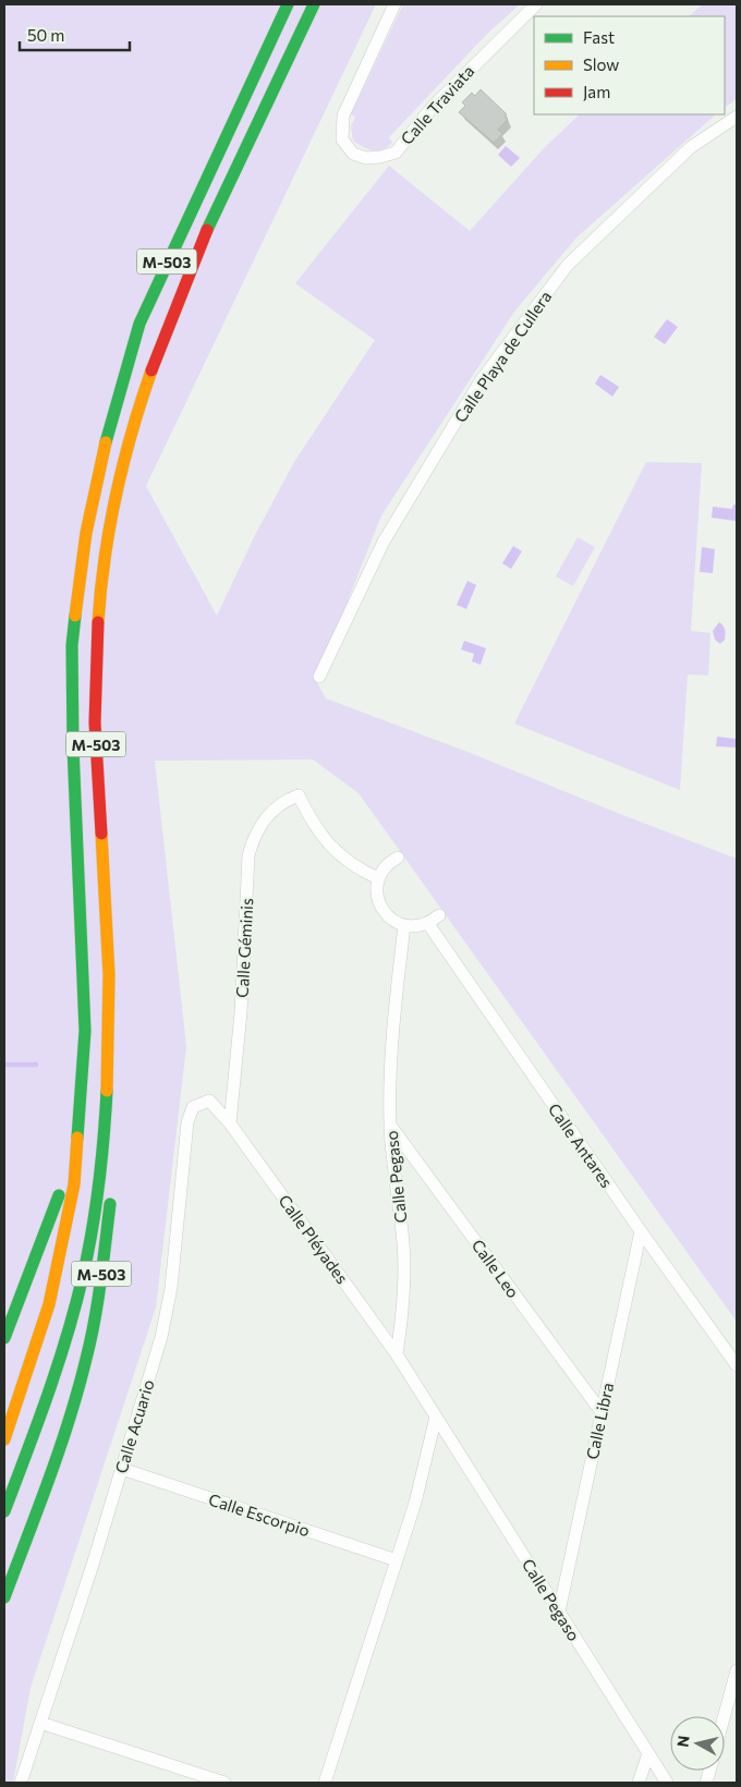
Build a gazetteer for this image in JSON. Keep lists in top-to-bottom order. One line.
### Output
{"streets":{"highway":["M-503"],"street":["Calle Traviata","Calle Playa de Cullera","Calle Géminis","Calle Antares","Calle Pegaso","Calle Pléyades","Calle Leo","Calle Libra","Calle Acuario","Calle Escorpio"]},"crossings":[["Calle Géminis","Calle Pléyades"],["Calle Géminis","Calle Acuario"],["Calle Antares","Calle Libra"],["Calle Pegaso","Calle Pléyades"],["Calle Pegaso","Calle Leo"],["Calle Pegaso","Calle Libra"],["Calle Pléyades","Calle Acuario"],["Calle Leo","Calle Libra"],["Calle Acuario","Calle Escorpio"]],"legend":["Fast","Slow","Jam"],"scale_bar":"50 m","north":"left"}
